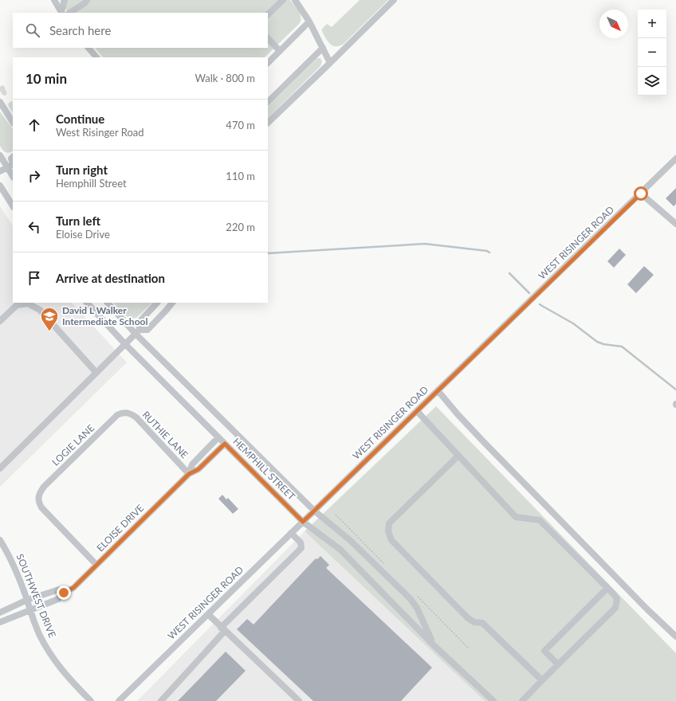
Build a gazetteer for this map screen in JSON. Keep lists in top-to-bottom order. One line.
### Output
{"streets":{"street":["WEST RISINGER ROAD","RUTHIE LANE","LOGIE LANE","HEMPHILL STREET","ELOISE DRIVE","SOUTHWEST DRIVE"]},"crossings":[["WEST RISINGER ROAD","HEMPHILL STREET"],["RUTHIE LANE","LOGIE LANE"],["RUTHIE LANE","ELOISE DRIVE"],["LOGIE LANE","ELOISE DRIVE"],["HEMPHILL STREET","ELOISE DRIVE"],["ELOISE DRIVE","SOUTHWEST DRIVE"]],"places":{"school or university":["David L Walker Intermediate School"]},"north":"bottom right","page":{"map_buttons":["+","−"],"search":"Search here","heading":["10 min","Walk · 800 m"],"list":[["Continue","West Risinger Road","470 m"],["Turn right","Hemphill Street","110 m"],["Turn left","Eloise Drive","220 m"],"Arrive at destination"]}}
